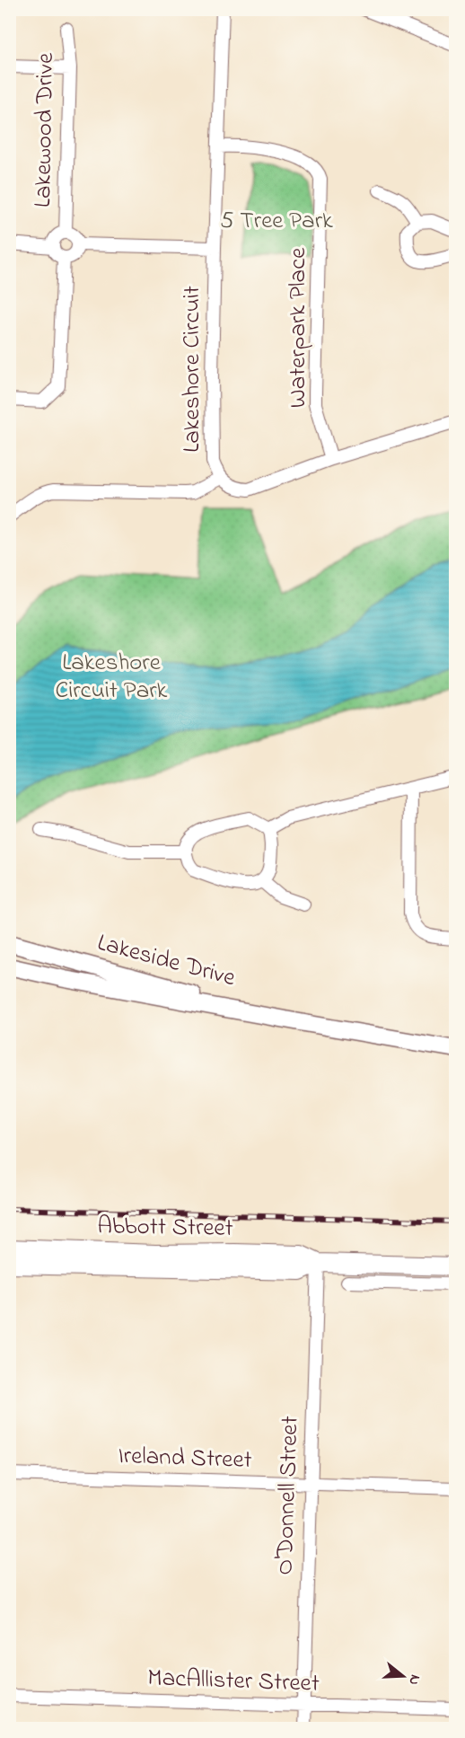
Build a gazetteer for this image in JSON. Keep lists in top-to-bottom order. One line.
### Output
{"streets":{"main road":["Abbott Street"],"street":["Lakewood Drive","Waterpark Place","Lakeshore Circuit","Lakeside Drive","Ireland Street","O'Donnell Street","MacAllister Street"]},"crossings":[["Waterpark Place","Lakeshore Circuit"],["Abbott Street","O'Donnell Street"],["Ireland Street","O'Donnell Street"],["O'Donnell Street","MacAllister Street"]],"parks":["5 Tree Park","Lakeshore Circuit Park"],"north":"right"}
